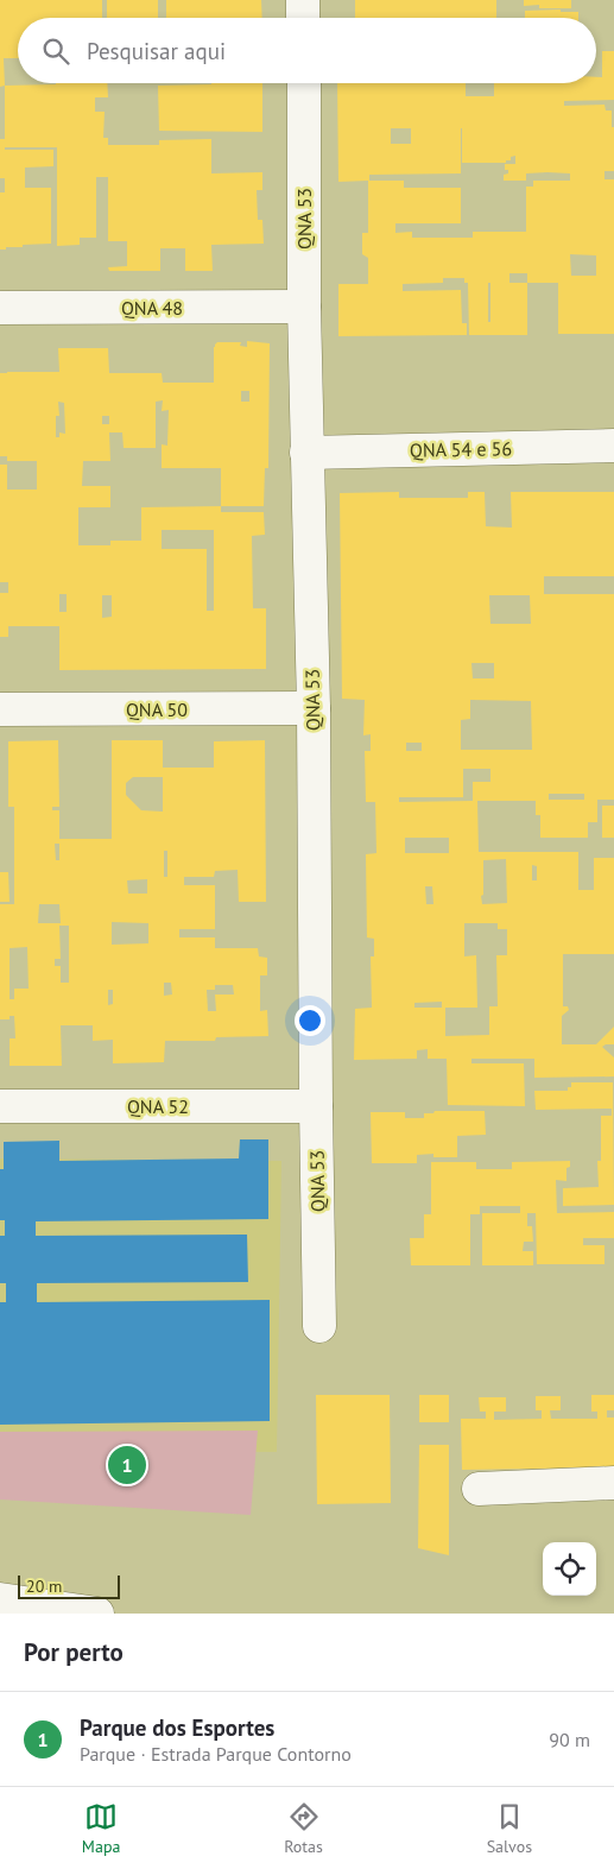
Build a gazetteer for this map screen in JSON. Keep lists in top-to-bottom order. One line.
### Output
{"streets":{"main road":["QNA 53","QNA 48","QNA 54 e 56","QNA 50","QNA 52"]},"crossings":[["QNA 53","QNA 48"],["QNA 53","QNA 54 e 56"],["QNA 53","QNA 50"],["QNA 53","QNA 52"]],"scale_bar":"20 m","page":{"search":"Pesquisar aqui","pins":"1","scale":"20 m","heading":"Por perto","list":[{"mark":"1","name":"Parque dos Esportes","note":"Parque · Estrada Parque Contorno","value":"90 m"}],"nav":["Mapa","Rotas","Salvos"]}}
